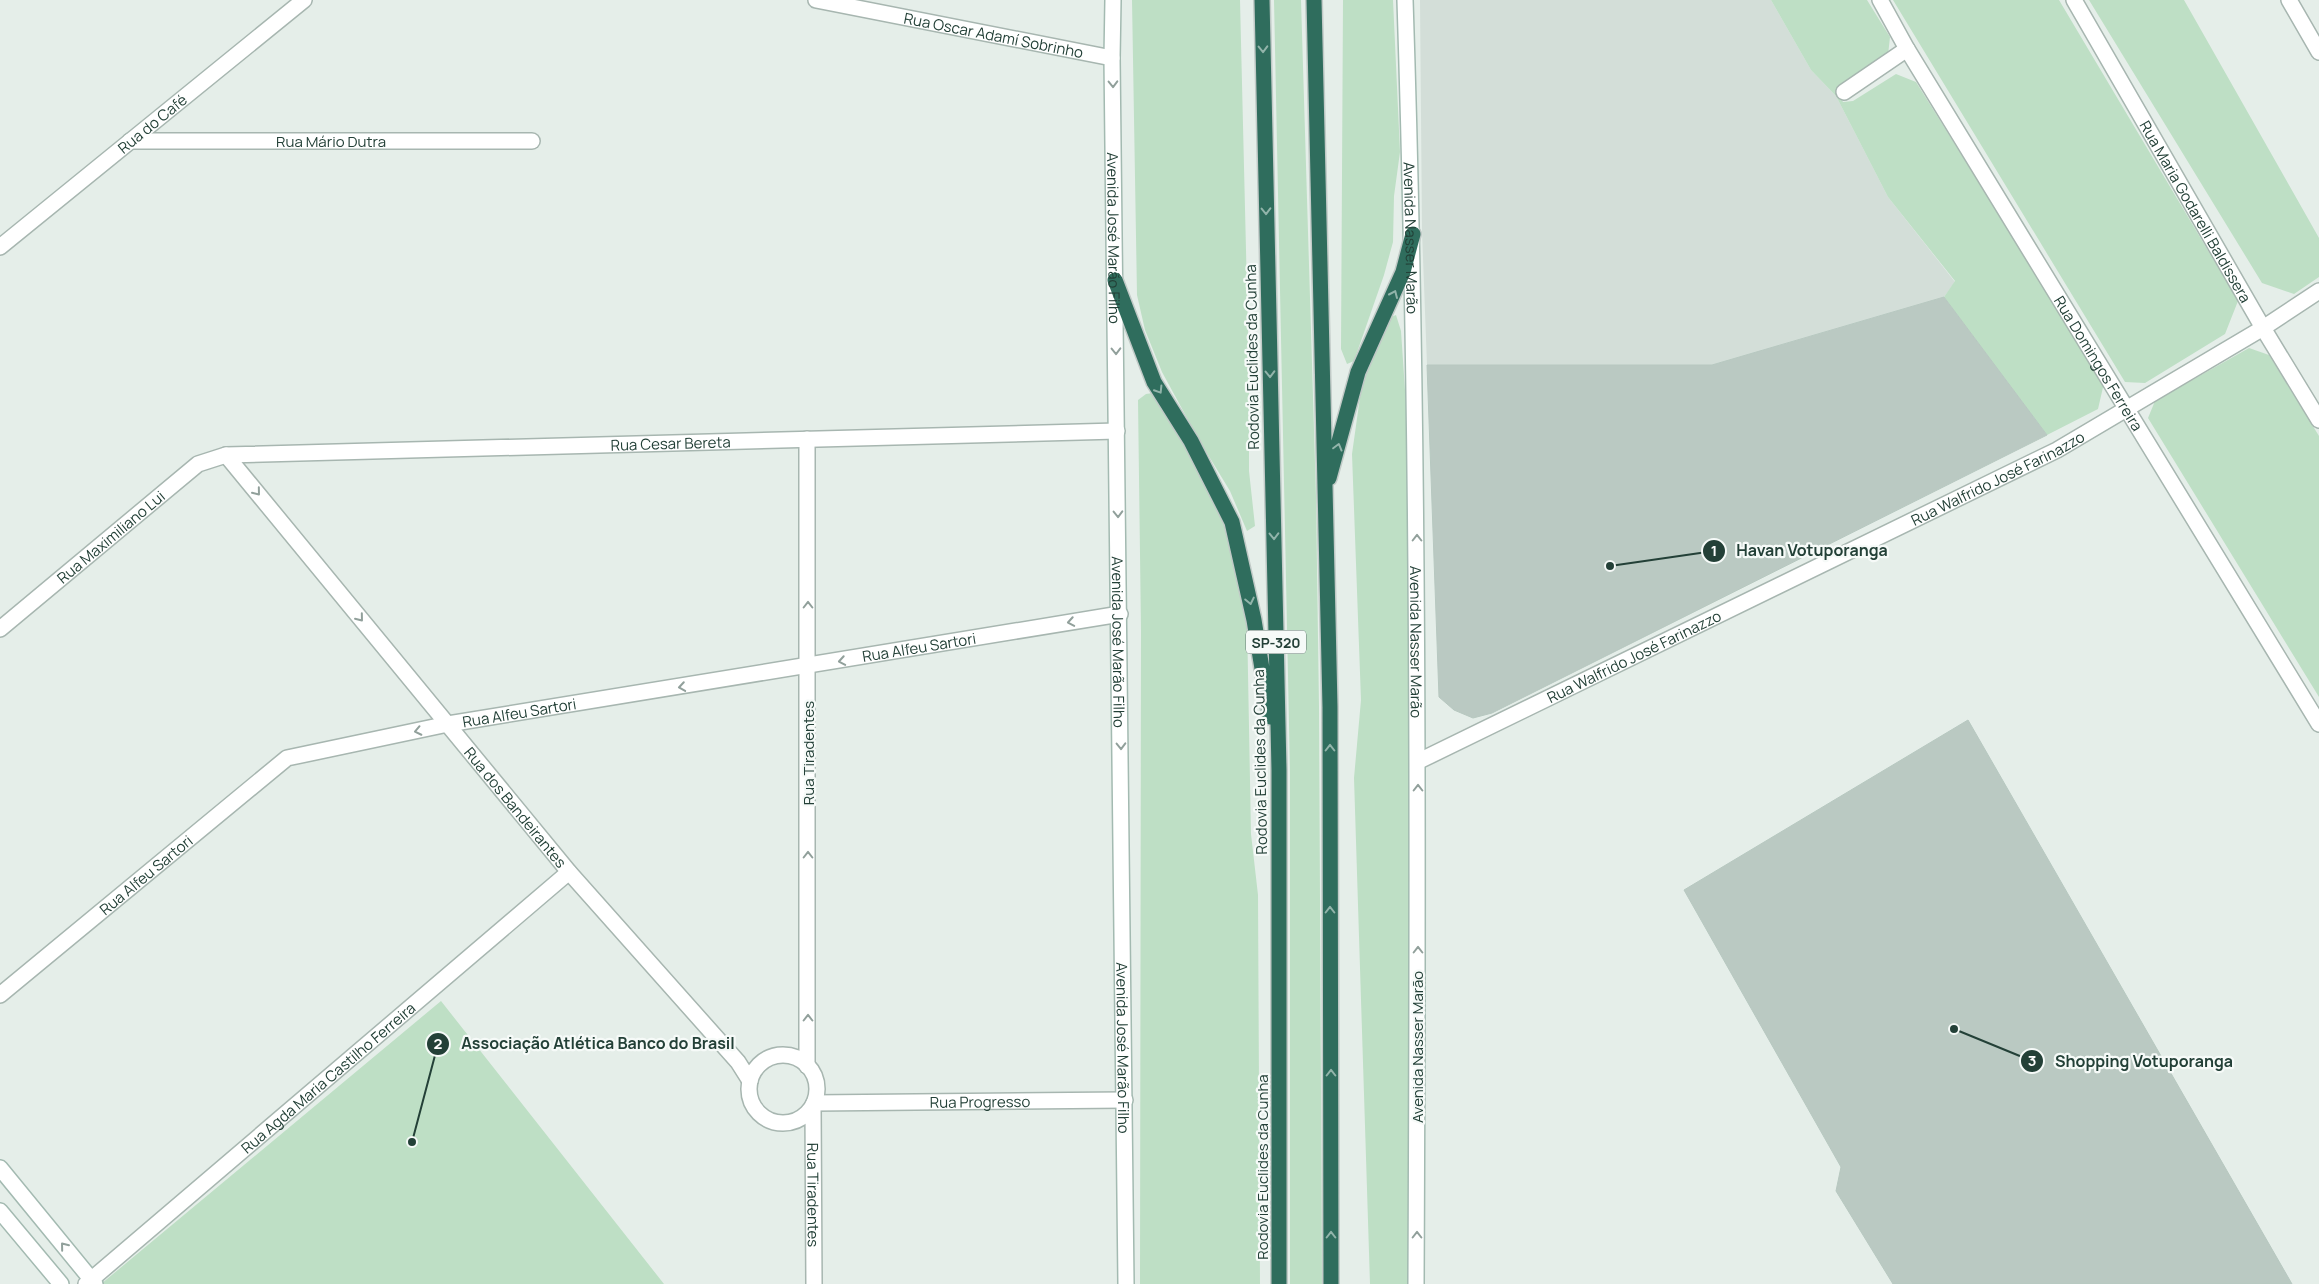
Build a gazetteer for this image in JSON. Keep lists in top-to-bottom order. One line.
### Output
{"streets":{"highway":["Rodovia Euclides da Cunha","SP-320"],"street":["Rua Oscar Adamí Sobrinho","Rua do Café","Rua Mário Dutra","Rua Maria Godarelli Baldissera","Avenida José Marão Filho","Avenida Nasser Marão","Rua Domingos Ferreira","Rua Cesar Bereta","Rua Walfrido José Farinazzo","Rua Maximiliano Lui","Rua Alfeu Sartori","Rua Tiradentes","Rua dos Bandeirantes","Rua Agda Maria Castilho Ferreira","Rua Progresso"]},"crossings":[["Rua Oscar Adamí Sobrinho","Avenida José Marão Filho"],["Rua do Café","Rua Mário Dutra"],["Rua Maria Godarelli Baldissera","Rua Walfrido José Farinazzo"],["Avenida José Marão Filho","Rua Cesar Bereta"],["Avenida José Marão Filho","Rua Alfeu Sartori"],["Avenida José Marão Filho","Rua Progresso"],["Avenida Nasser Marão","Rua Walfrido José Farinazzo"],["Rua Domingos Ferreira","Rua Walfrido José Farinazzo"],["Rua Cesar Bereta","Rua Maximiliano Lui"],["Rua Cesar Bereta","Rua Tiradentes"],["Rua Cesar Bereta","Rua dos Bandeirantes"],["Rua Maximiliano Lui","Rua dos Bandeirantes"],["Rua Alfeu Sartori","Rua Tiradentes"],["Rua Alfeu Sartori","Rua dos Bandeirantes"],["Rua Tiradentes","Rua dos Bandeirantes"],["Rua Tiradentes","Rua Progresso"],["Rua dos Bandeirantes","Rua Agda Maria Castilho Ferreira"],["Rua dos Bandeirantes","Rua Progresso"]],"one_way":["Avenida José Marão Filho","Avenida Nasser Marão","Rua Alfeu Sartori","Rua Tiradentes","Rua dos Bandeirantes"],"places":["Havan Votuporanga","Shopping Votuporanga","Associação Atlética Banco do Brasil"]}
